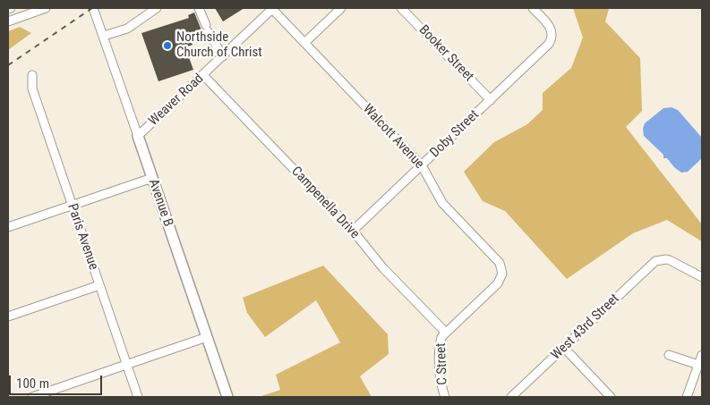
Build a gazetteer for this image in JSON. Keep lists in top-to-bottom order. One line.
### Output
{"streets":{"main road":["Avenue B"],"street":["Booker Street","Weaver Road","Doby Street","Walcott Avenue","Campenella Drive","Paris Avenue","West 43rd Street","C Street"]},"crossings":[["Booker Street","Doby Street"],["Weaver Road","Walcott Avenue"],["Weaver Road","Avenue B"],["Weaver Road","Campenella Drive"],["Doby Street","Walcott Avenue"],["Doby Street","Campenella Drive"],["Walcott Avenue","Campenella Drive"],["Walcott Avenue","C Street"],["Campenella Drive","C Street"]],"places":["Northside Church of Christ"],"scale_bar":"100 m"}
